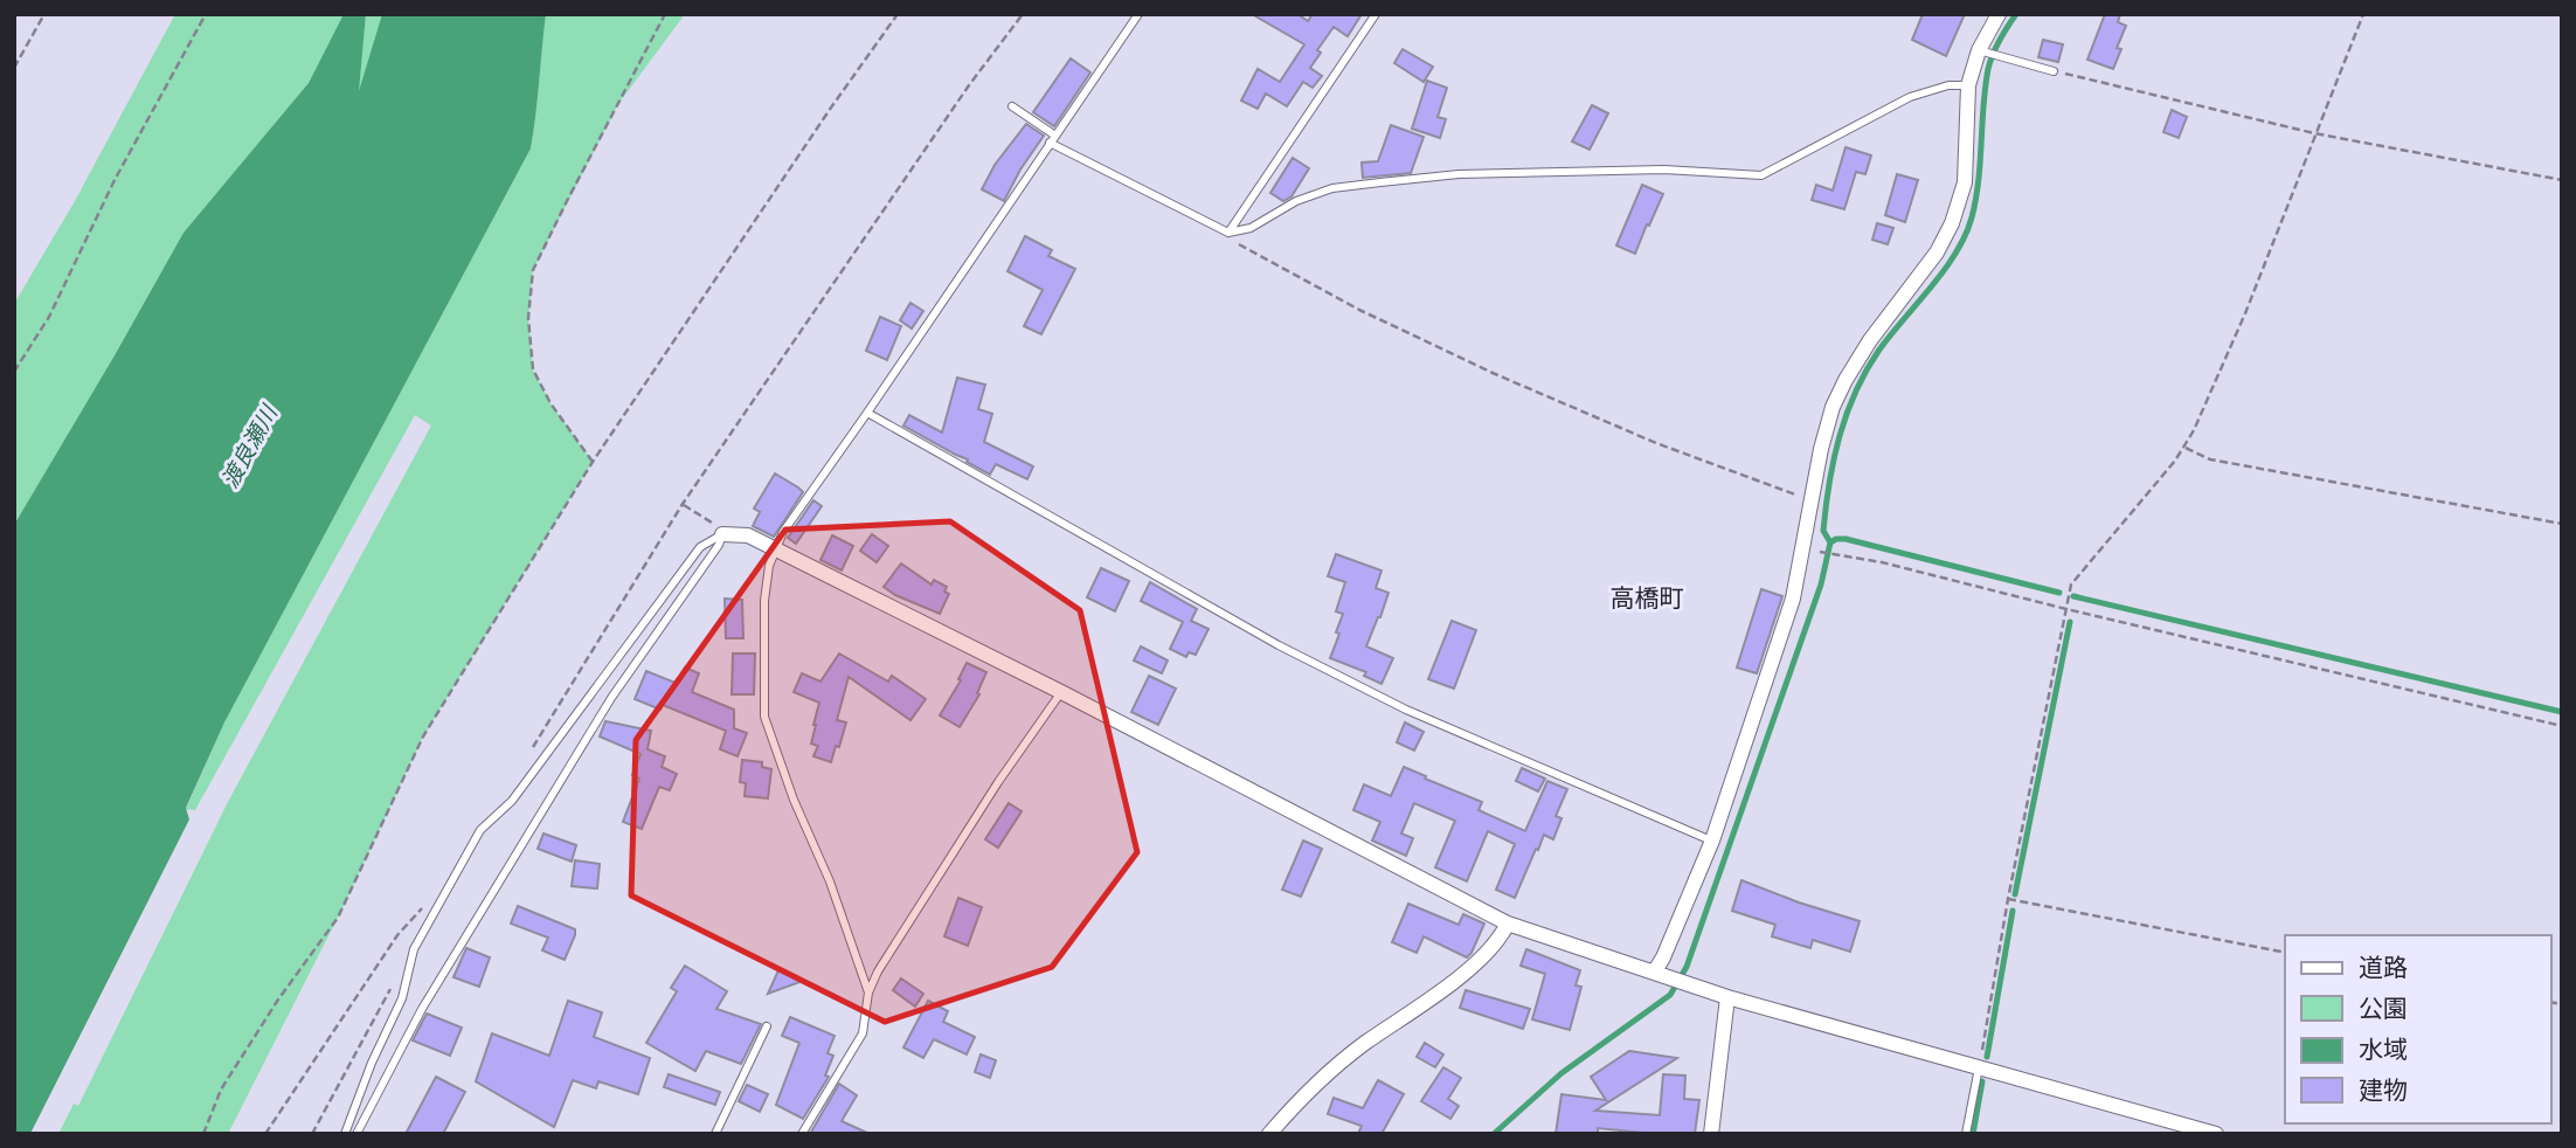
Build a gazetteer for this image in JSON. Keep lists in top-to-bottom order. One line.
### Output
{"districts":["高橋町"],"water":["渡良瀬川"],"legend":["道路","公園","水域","建物"]}
